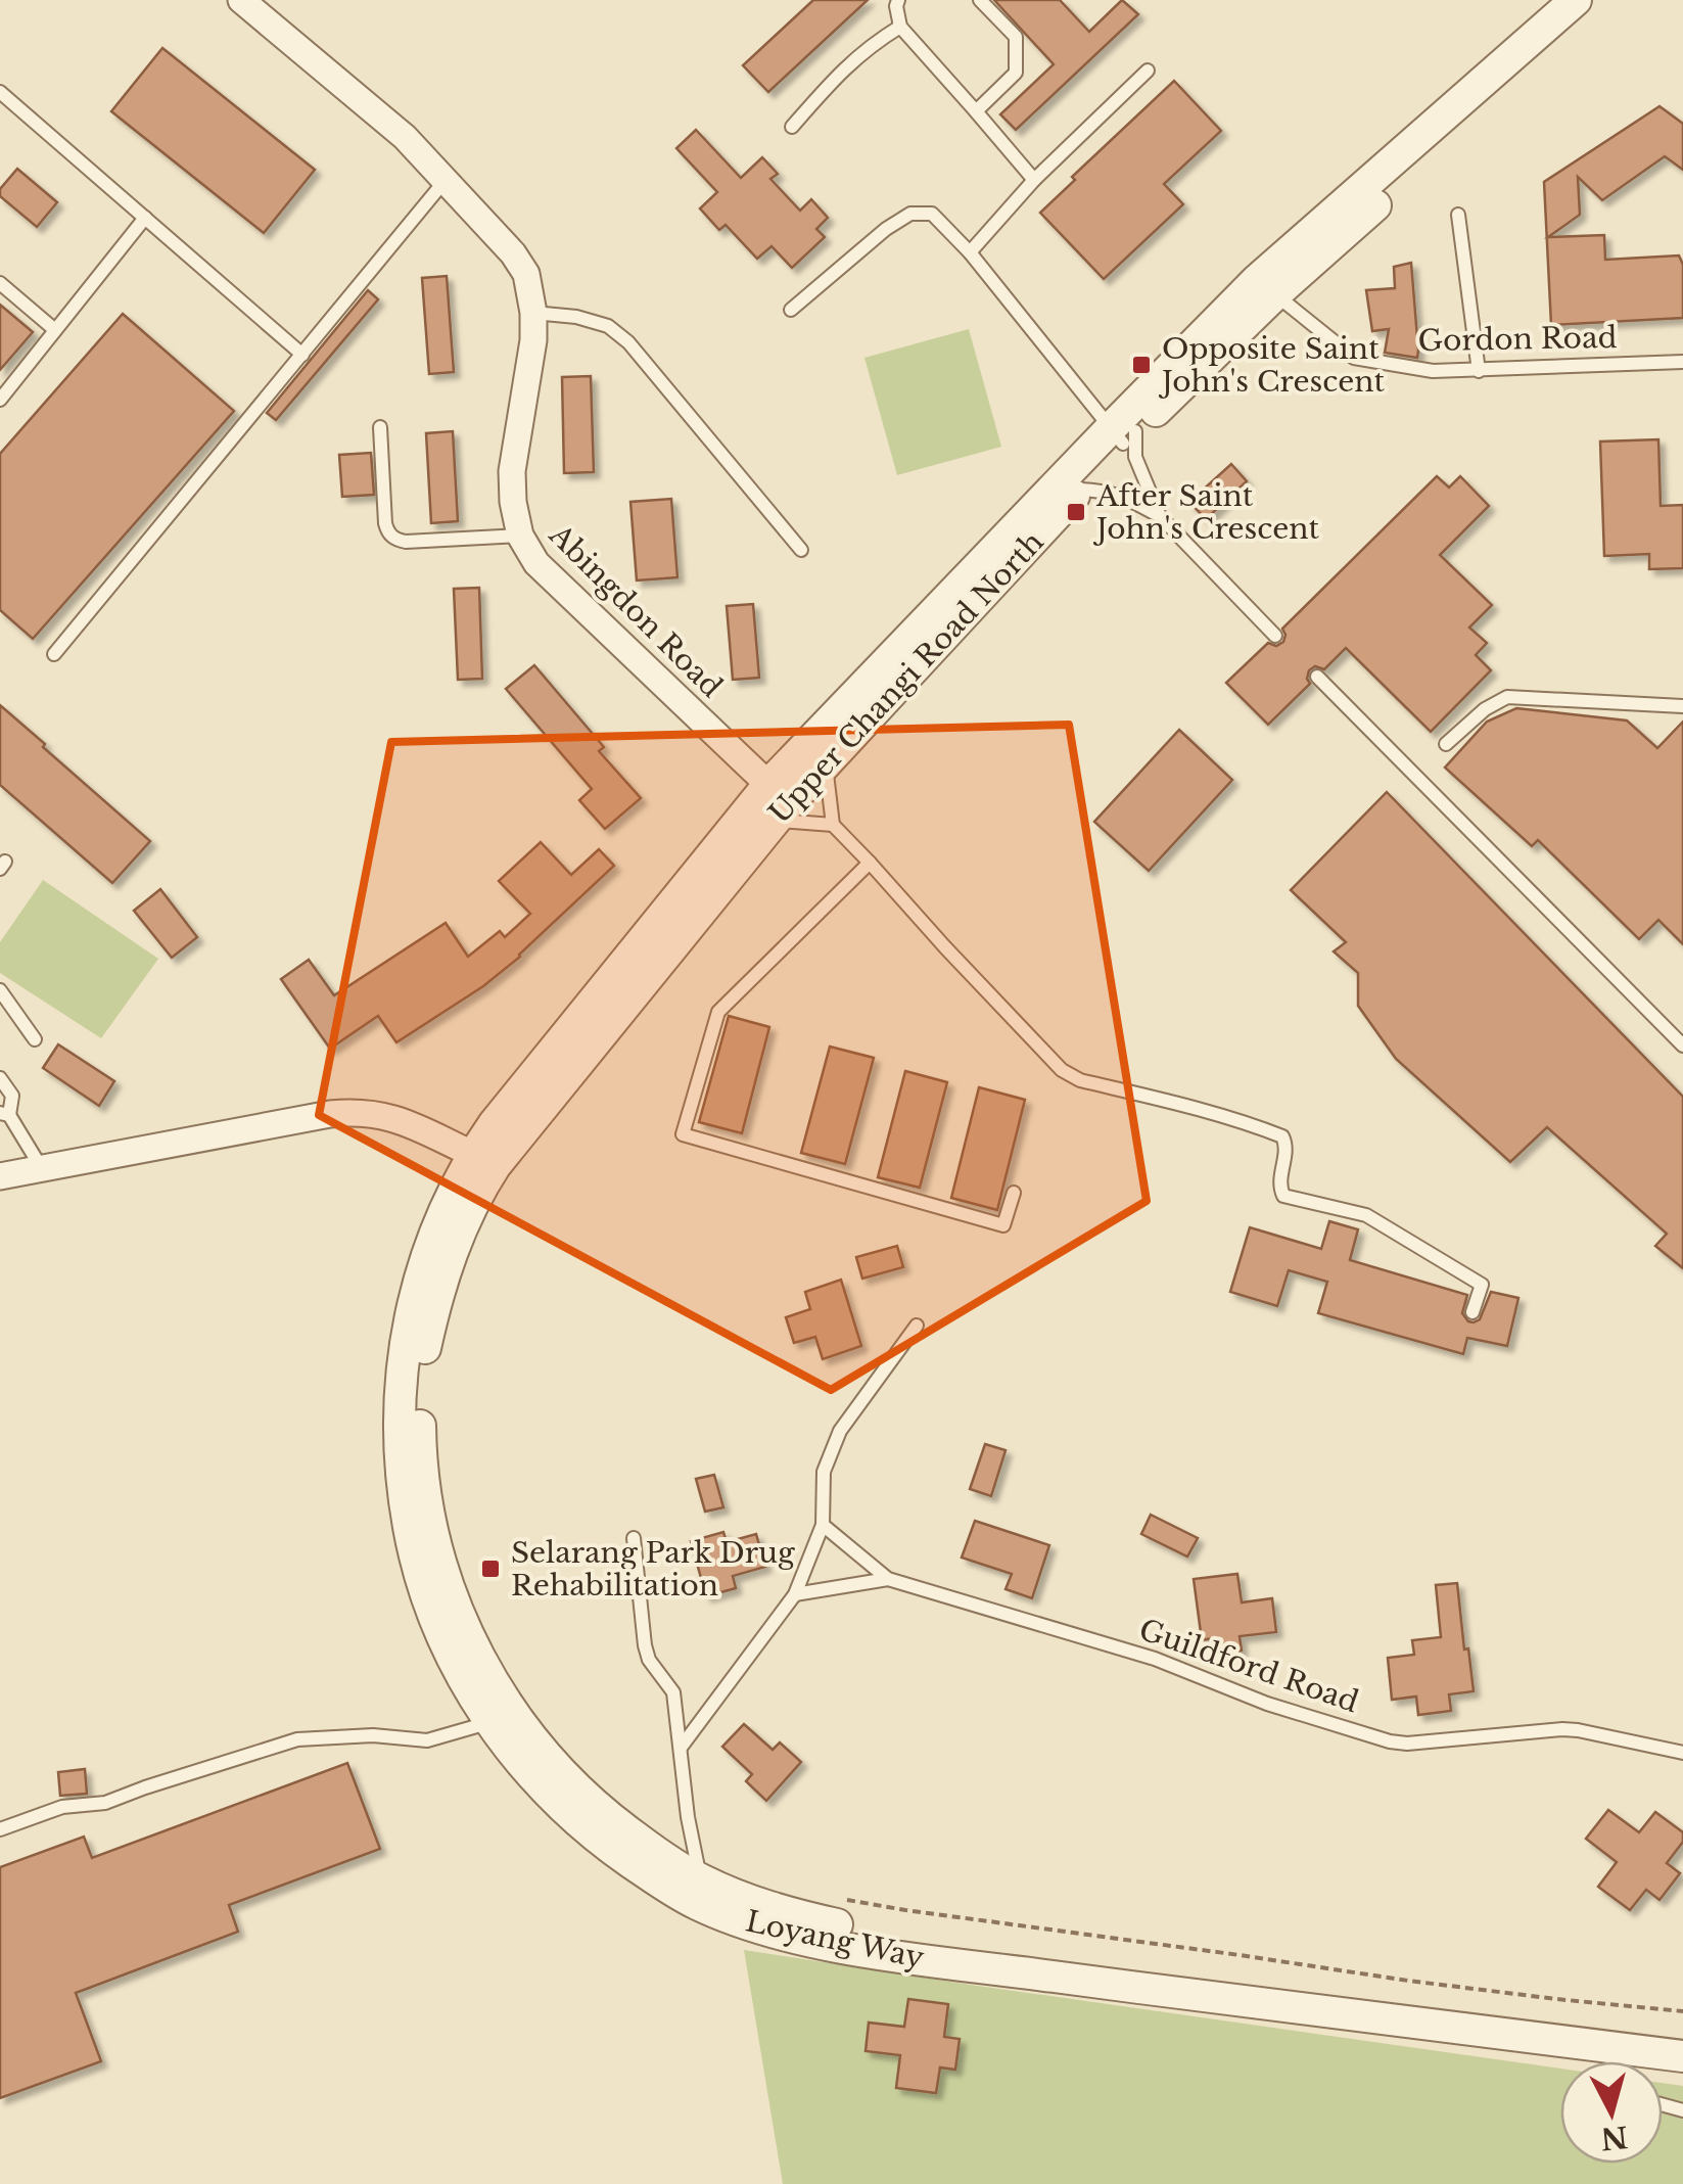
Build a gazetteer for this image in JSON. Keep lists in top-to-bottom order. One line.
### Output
{"streets":{"street":["Abingdon Road","Upper Changi Road North","Loyang Way"],"lane":["Gordon Road","Guildford Road"]},"crossings":[["Gordon Road","Upper Changi Road North"],["Abingdon Road","Upper Changi Road North"],["Upper Changi Road North","Loyang Way"]],"places":{"transit":["Opposite Saint John's Crescent","After Saint John's Crescent","Selarang Park Drug Rehabilitation"]},"north":"bottom"}
